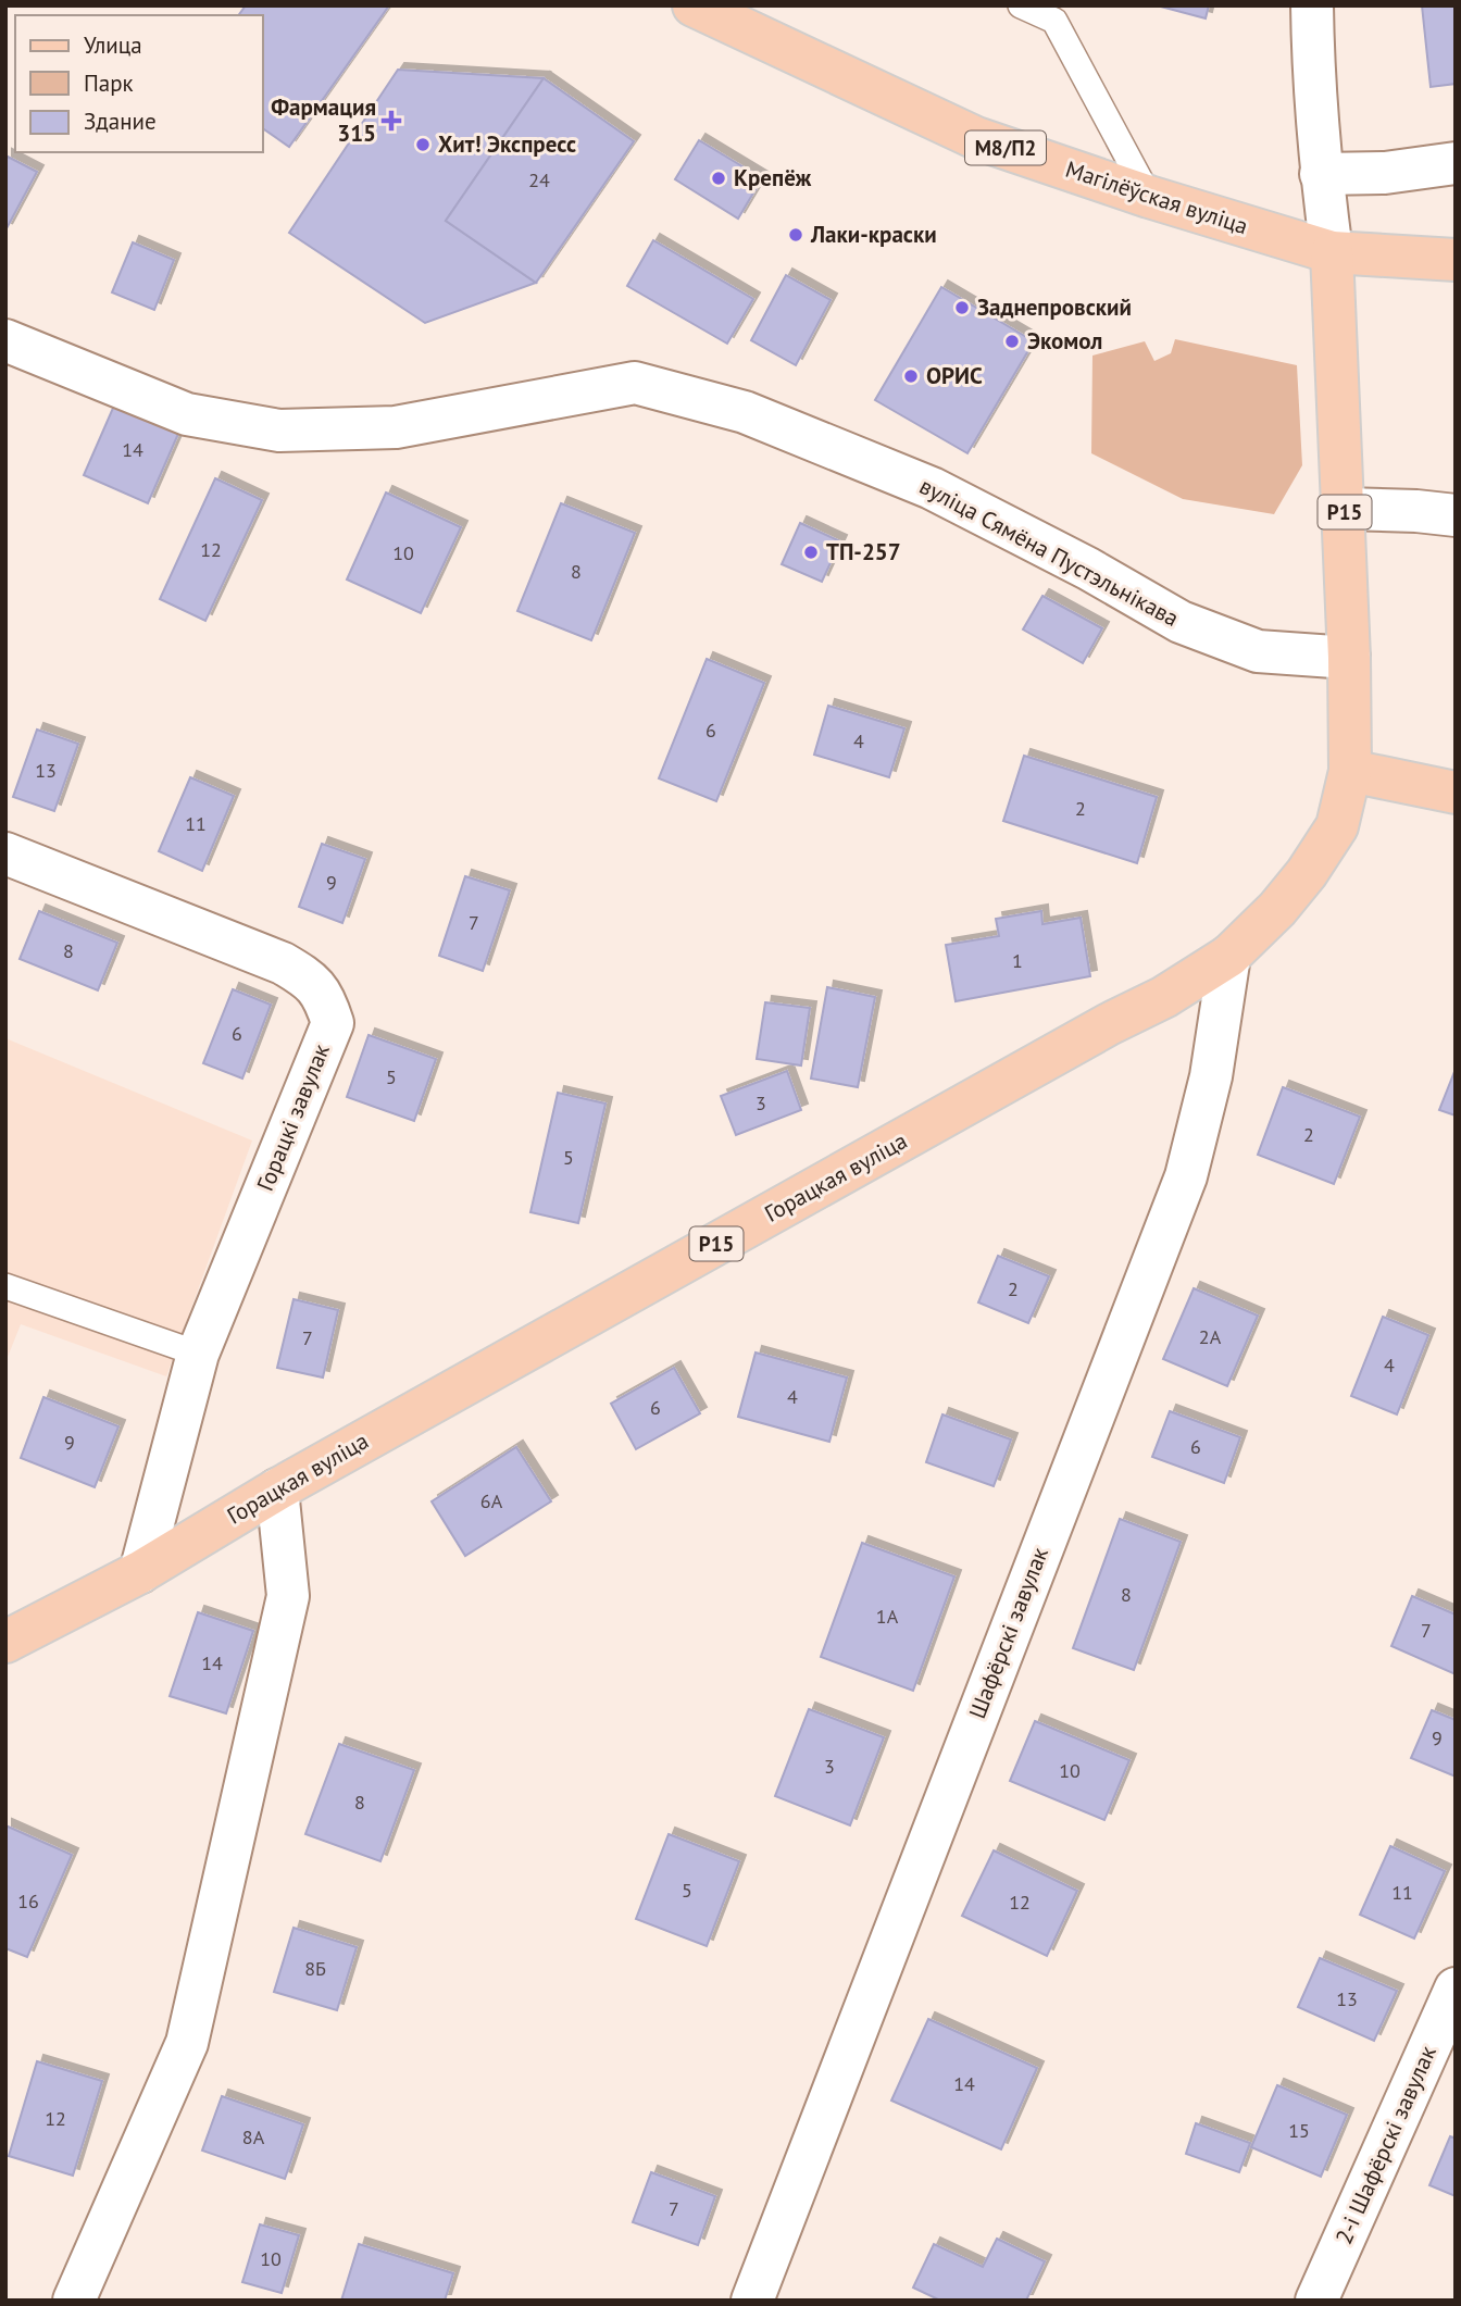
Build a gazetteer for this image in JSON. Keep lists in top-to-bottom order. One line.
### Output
{"streets":{"main road":["М8/П2","Магілёўская вуліца","Р15","Горацкая вуліца"],"street":["вуліца Сямёна Пустэльнікава","Горацкі завулак","Шафёрскі завулак","2-і Шафёрскі завулак"]},"crossings":[["М8/П2","Магілёўская вуліца"],["М8/П2","Р15"],["Магілёўская вуліца","Р15"],["Р15","вуліца Сямёна Пустэльнікава"],["Р15","Горацкая вуліца"],["Горацкі завулак","Горацкая вуліца"],["Горацкая вуліца","Шафёрскі завулак"]],"places":{"health":["Фармация 315"],"other":["Хит! Экспресс","Крепёж","Лаки-краски","Заднепровский","Экомол","ОРИС","ТП-257"]},"house_numbers":["24","14","12","10","8","6","4","13","2","11","9","7","8","1","6","5","3","2","5","2","2А","7","4","4","6","9","6","6А","8","1А","7","14","9","3","10","8","5","11","16","12","8Б","13","14","12","15","8А","7","10"],"legend":["Улица","Парк","Здание"]}
